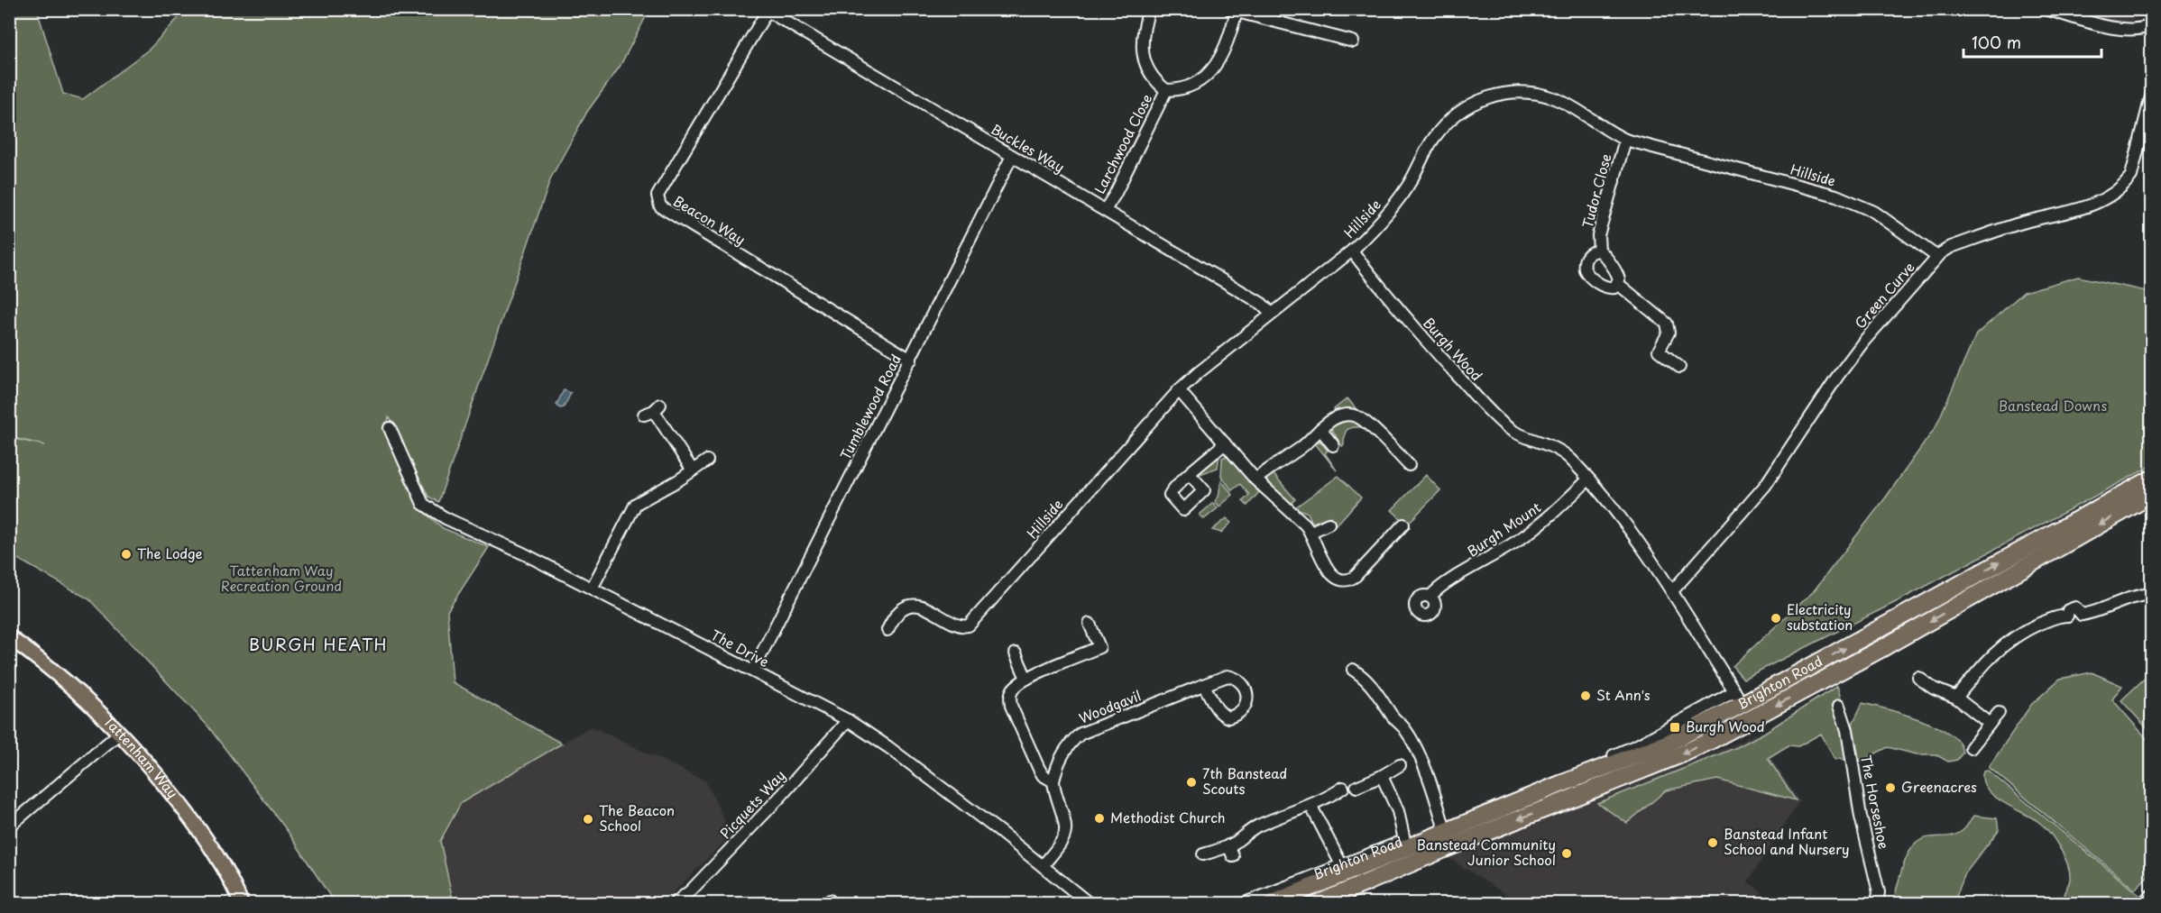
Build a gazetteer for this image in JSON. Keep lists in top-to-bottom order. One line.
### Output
{"streets":{"highway":["Brighton Road"],"main road":["Tattenham Way"],"street":["Larchwood Close","Buckles Way","Hillside","Tudor Close","Beacon Way","Green Curve","Burgh Wood","Tumblewood Road","Burgh Mount","The Drive","Woodgavil","The Horseshoe","Picquets Way"]},"crossings":[["Larchwood Close","Buckles Way"],["Buckles Way","Hillside"],["Buckles Way","Beacon Way"],["Buckles Way","Tumblewood Road"],["Hillside","Tudor Close"],["Hillside","Green Curve"],["Hillside","Burgh Wood"],["Beacon Way","Tumblewood Road"],["Green Curve","Burgh Wood"],["Burgh Wood","Burgh Mount"],["Burgh Wood","Brighton Road"],["Tumblewood Road","The Drive"],["The Drive","Woodgavil"],["The Drive","Picquets Way"]],"districts":["BURGH HEATH"],"parks":["Banstead Downs","Tattenham Way Recreation Ground"],"places":{"other":["The Lodge","Electricity substation","St Ann's","7th Banstead Scouts","Greenacres","Methodist Church","The Beacon School","Banstead Infant School and Nursery","Banstead Community Junior School"],"transit":["Burgh Wood"]},"scale_bar":"100 m"}
